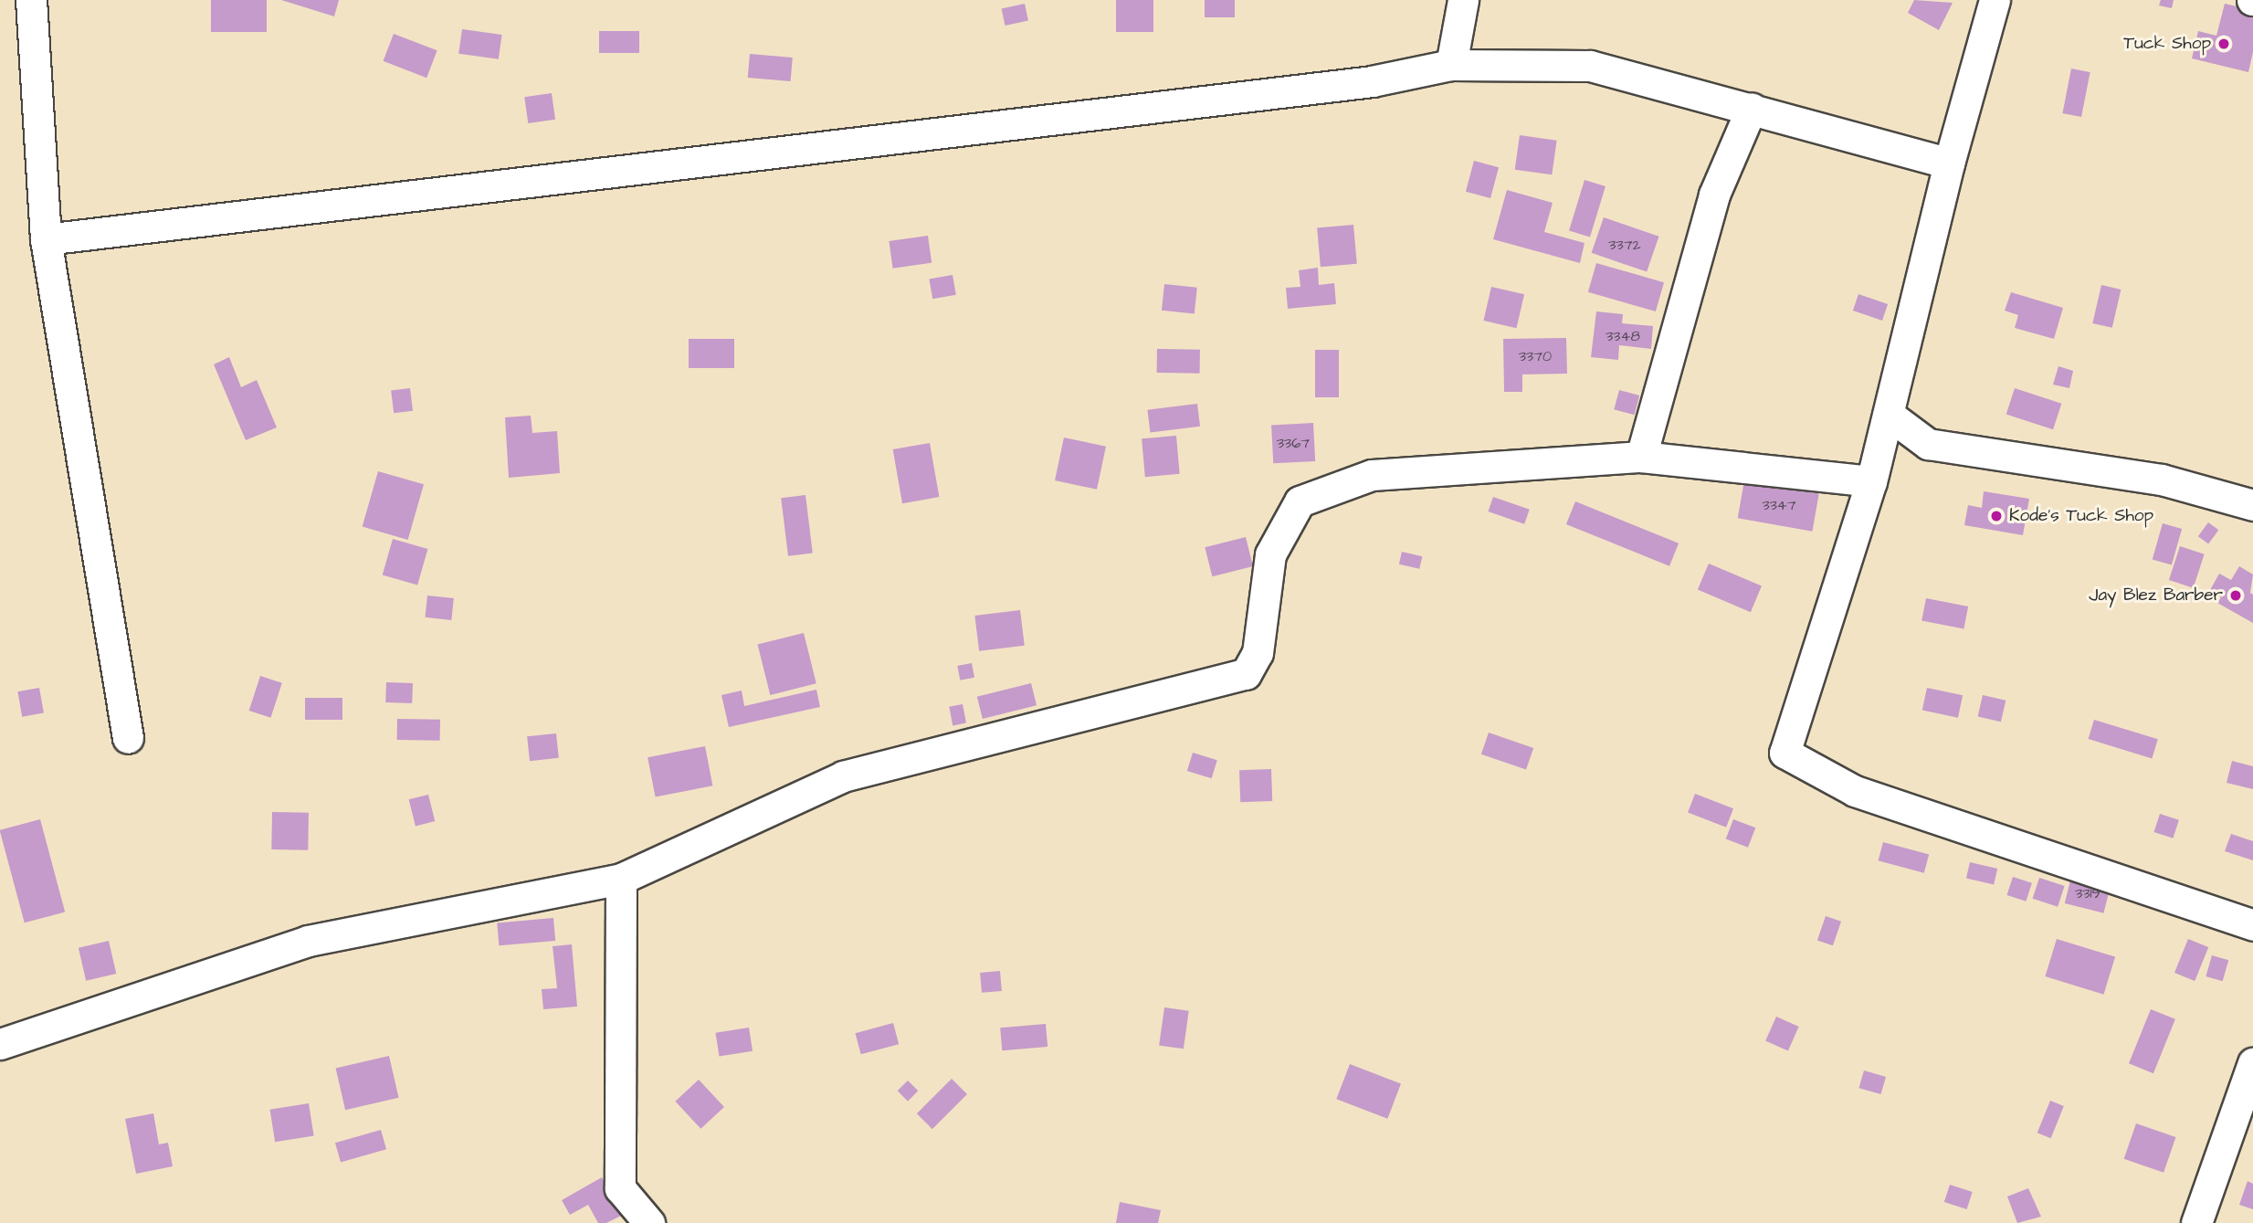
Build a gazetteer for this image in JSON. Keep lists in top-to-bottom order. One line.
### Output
{"places":["Tuck Shop","Kode's Tuck Shop","Jay Blez Barber"],"house_numbers":["3372","3348","3370","3367","3347","3319"]}
